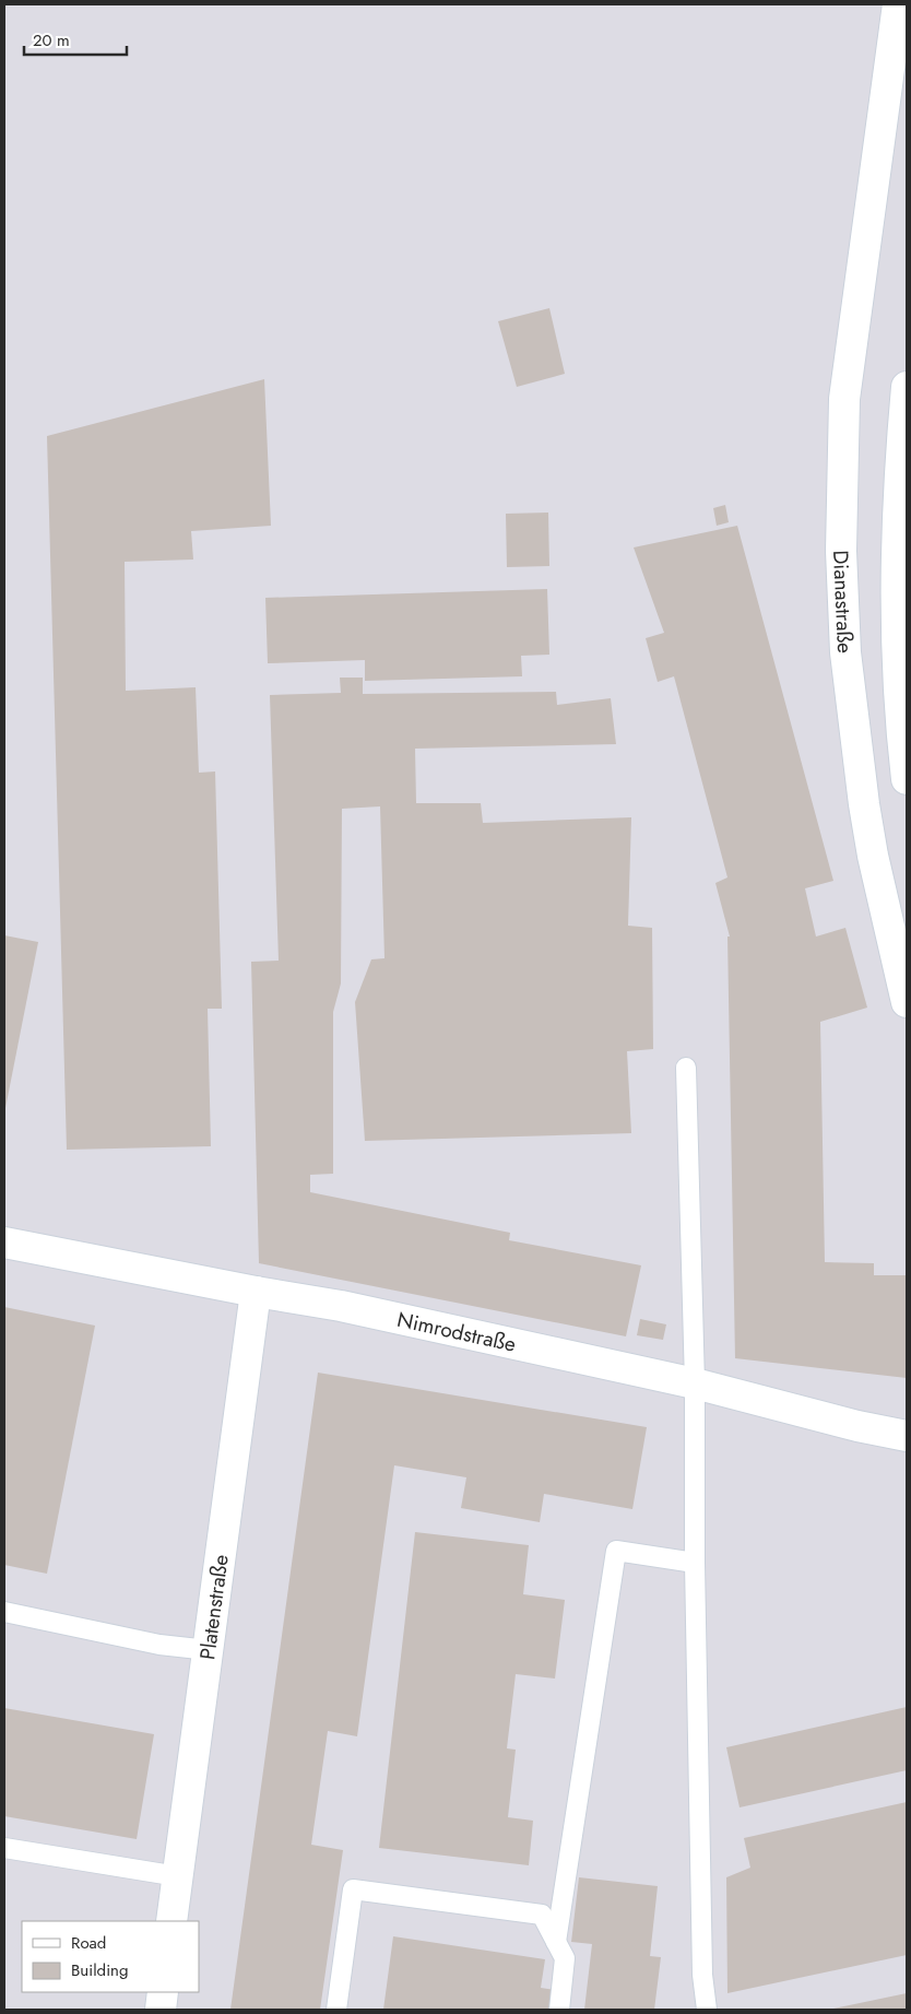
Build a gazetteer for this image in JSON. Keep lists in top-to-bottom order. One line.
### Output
{"streets":{"street":["Dianastraße","Nimrodstraße","Platenstraße"]},"crossings":[["Nimrodstraße","Platenstraße"]],"legend":["Road","Building"],"scale_bar":"20 m"}
